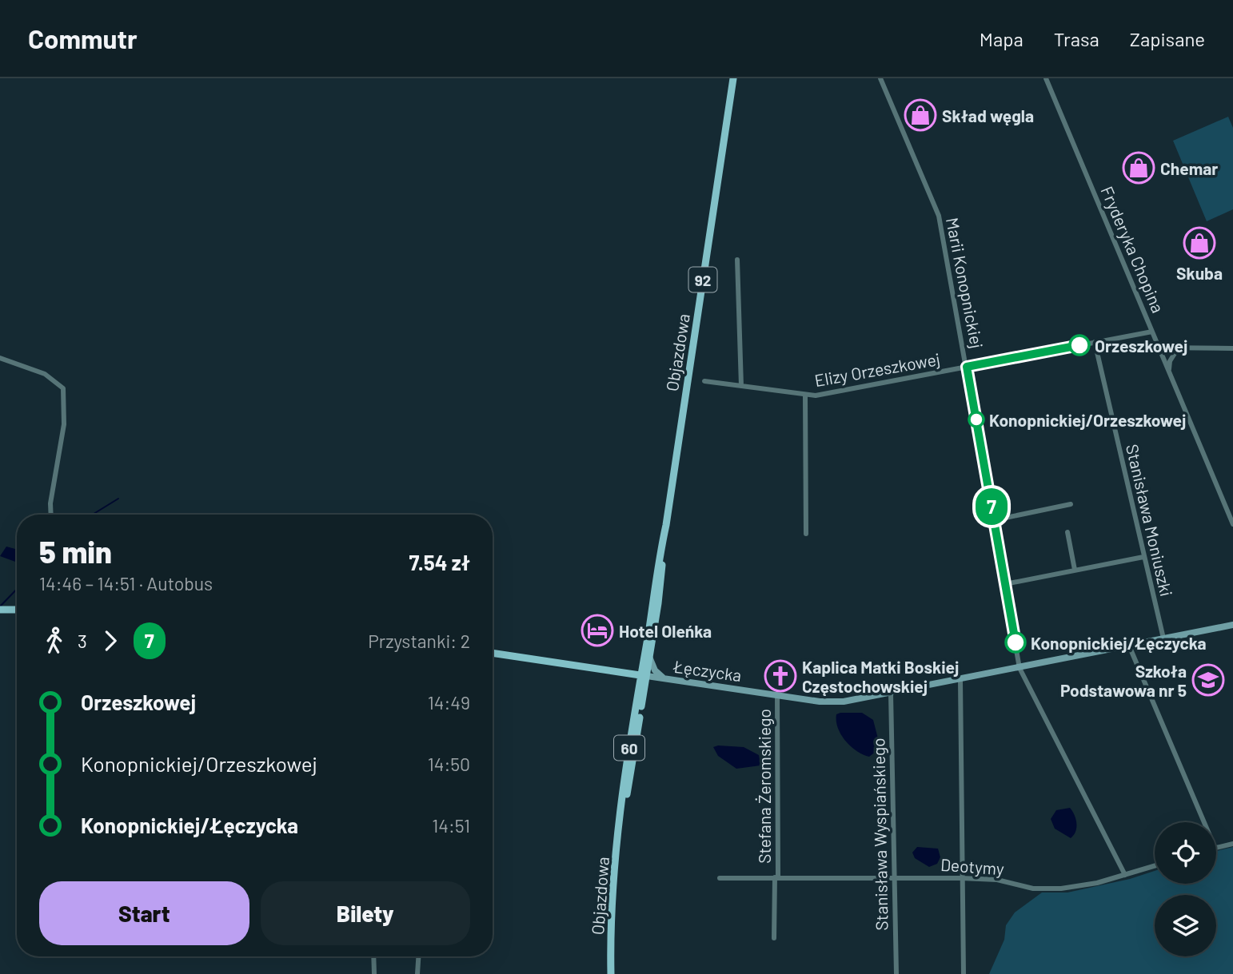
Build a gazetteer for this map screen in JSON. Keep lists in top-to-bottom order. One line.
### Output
{"streets":{"main road":["92","Objazdowa","60"],"street":["Fryderyka Chopina","Marii Konopnickiej","Elizy Orzeszkowej","Stanisława Moniuszki","Łęczycka","Stefana Żeromskiego","Stanisława Wyspiańskiego","Deotymy"]},"crossings":[["Fryderyka Chopina","Elizy Orzeszkowej"],["Marii Konopnickiej","Elizy Orzeszkowej"],["Marii Konopnickiej","Łęczycka"],["Marii Konopnickiej","Deotymy"],["Objazdowa","Łęczycka"],["Elizy Orzeszkowej","Stanisława Moniuszki"],["Stanisława Moniuszki","Łęczycka"],["Łęczycka","Stefana Żeromskiego"],["Łęczycka","Stanisława Wyspiańskiego"],["Stefana Żeromskiego","Deotymy"],["Stanisława Wyspiańskiego","Deotymy"]],"places":{"shop":["Skład węgla","Chemar","Skuba"],"other":["Orzeszkowej","Konopnickiej/Orzeszkowej","Konopnickiej/Łęczycka"],"hotel":["Hotel Oleńka"],"church":["Kaplica Matki Boskiej Częstochowskiej"],"school or university":["Szkoła Podstawowa nr 5"]},"lines":["bus line 7"],"page":{"header":"Commutr","nav":["Mapa","Trasa","Zapisane"],"on_map":"7","heading":["5 min","14:46 – 14:51 · Autobus","7.54 zł"],"legs":["3","7","Przystanki: 2"],"list":[{"name":"Orzeszkowej","value":"14:49"},{"name":"Konopnickiej/Orzeszkowej","value":"14:50"},{"name":"Konopnickiej/Łęczycka","value":"14:51"}],"buttons":["Start","Bilety"]}}
